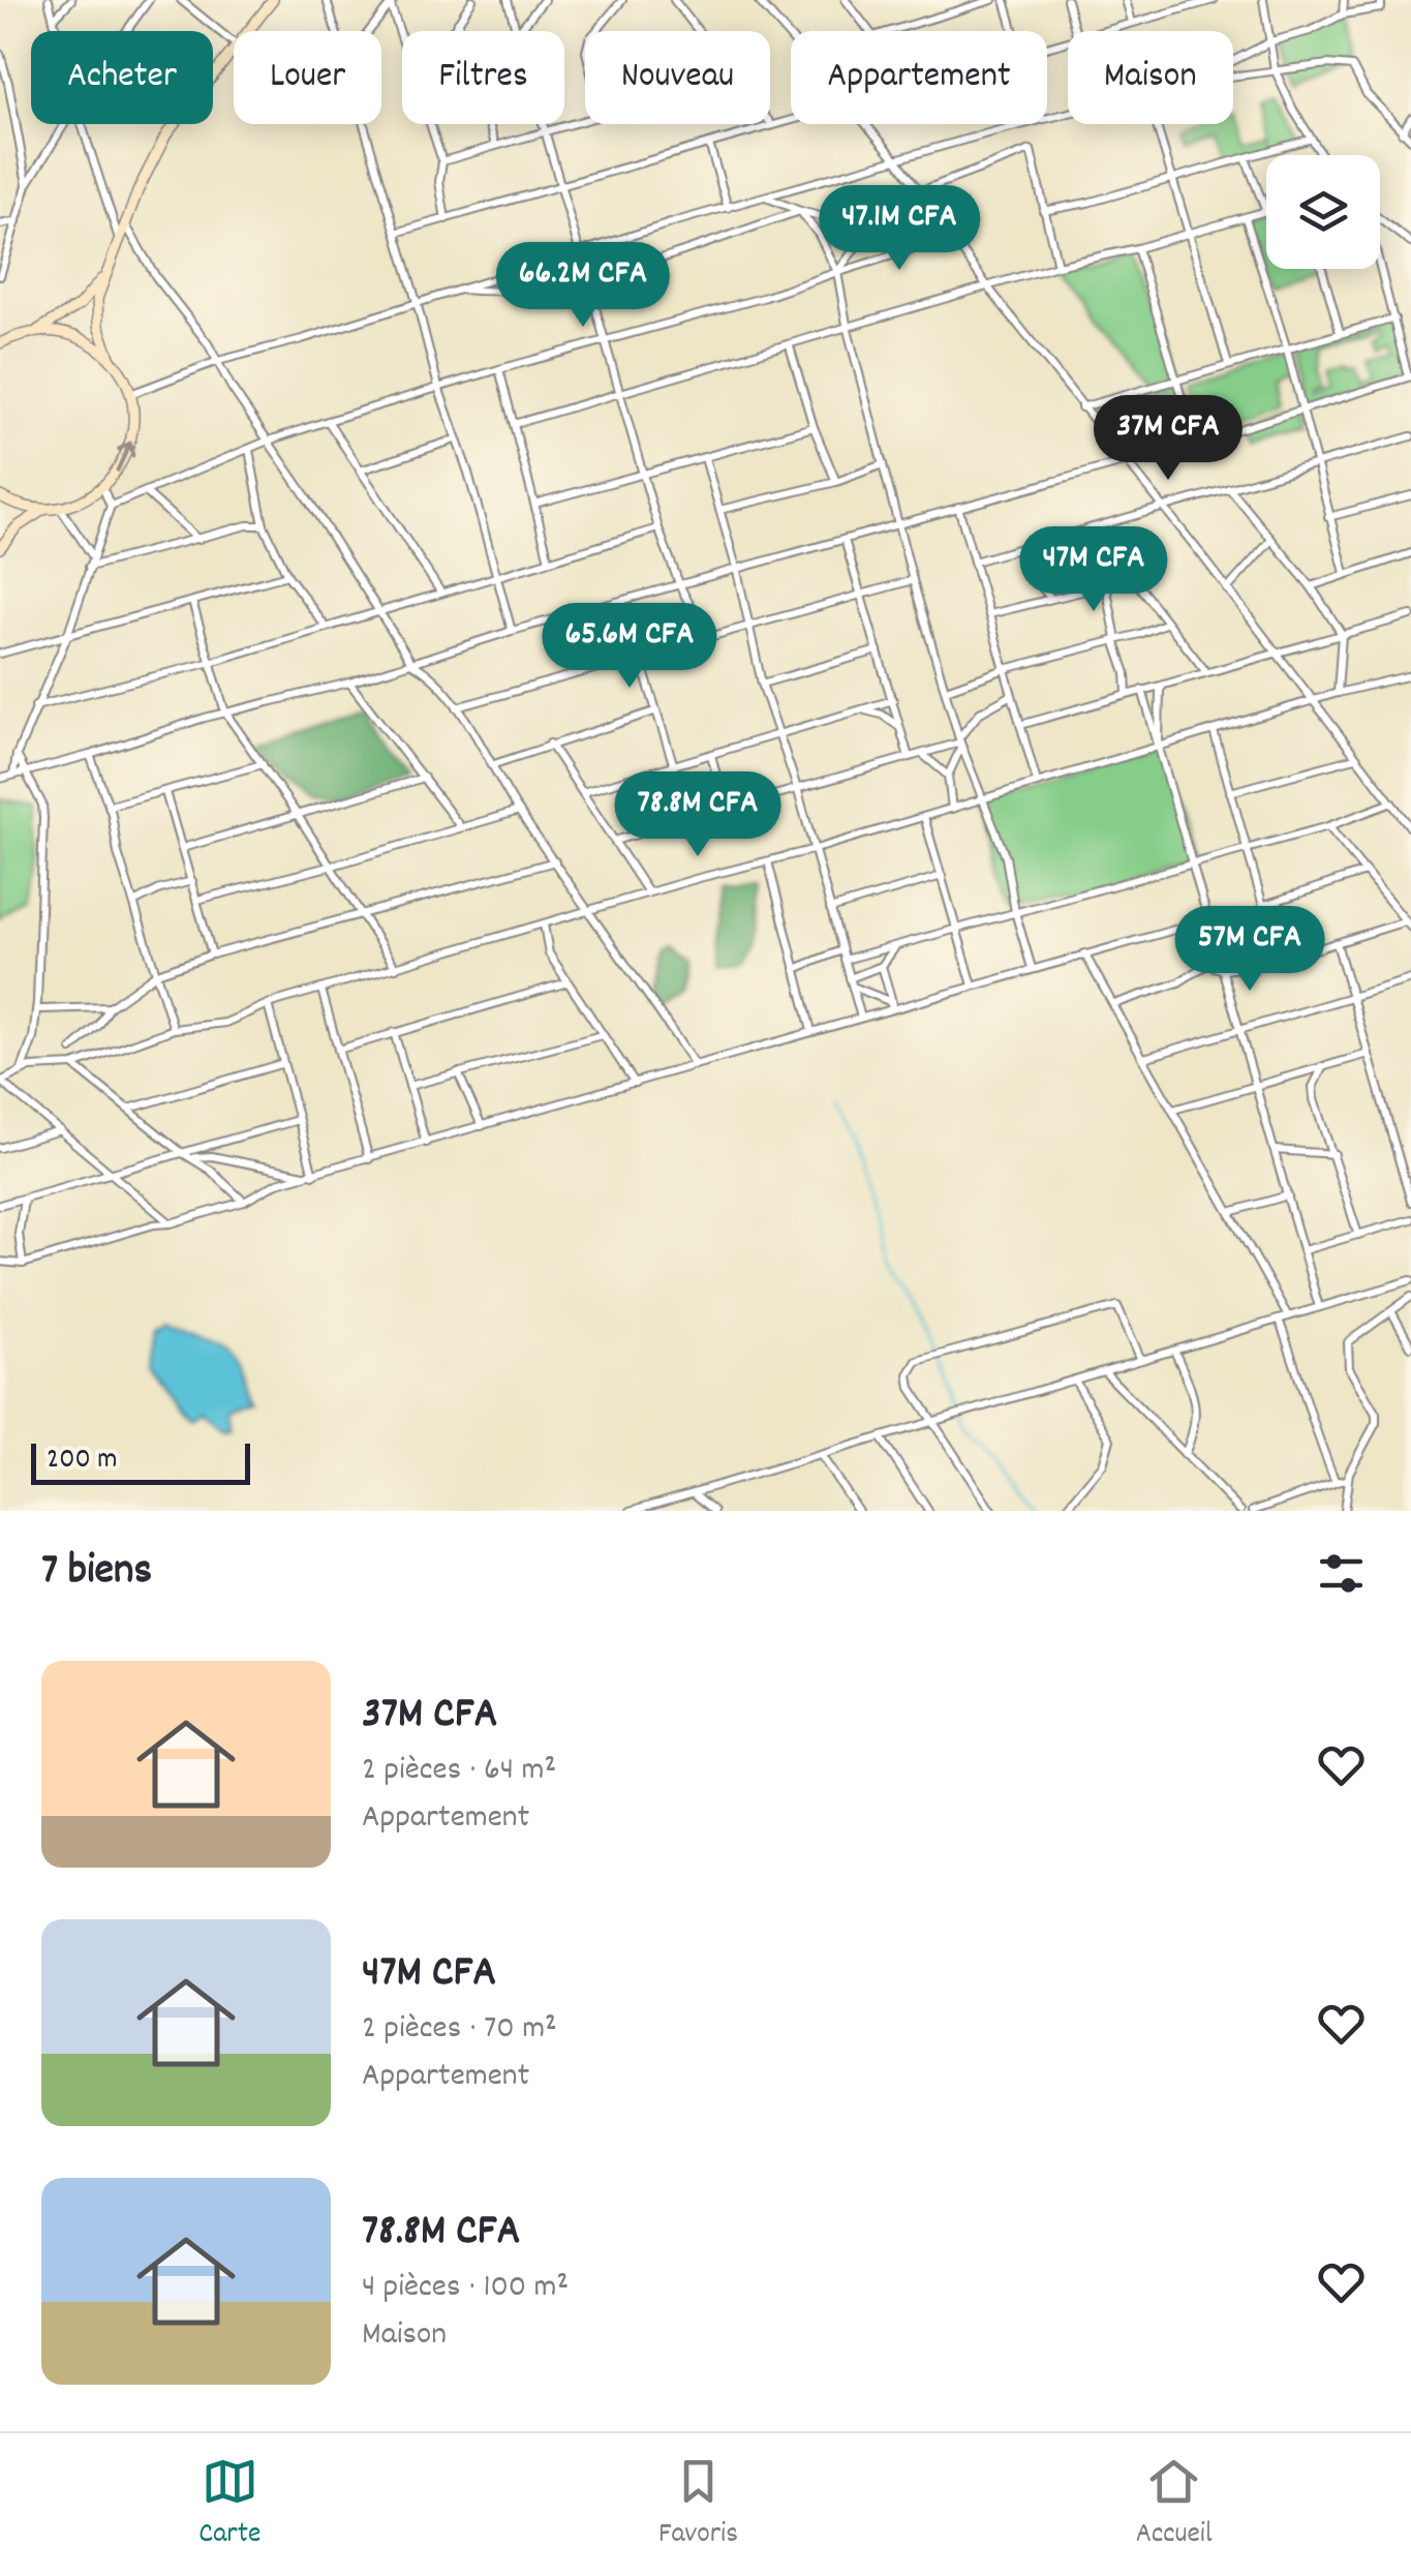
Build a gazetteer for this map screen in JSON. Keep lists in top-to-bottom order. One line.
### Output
{"scale_bar":"200 m","page":{"chip":["Acheter","Louer","Filtres","Nouveau","Appartement","Maison"],"price":["47.1M CFA","66.2M CFA","37M CFA","47M CFA","65.6M CFA","78.8M CFA","57M CFA"],"scale":"200 m","heading":"7 biens","list":[{"name":"37M CFA","note":"2 pièces · 64 m² · Appartement"},{"name":"47M CFA","note":"2 pièces · 70 m² · Appartement"},{"name":"78.8M CFA","note":"4 pièces · 100 m² · Maison"}],"tabs":["Carte","Favoris","Accueil"]}}
